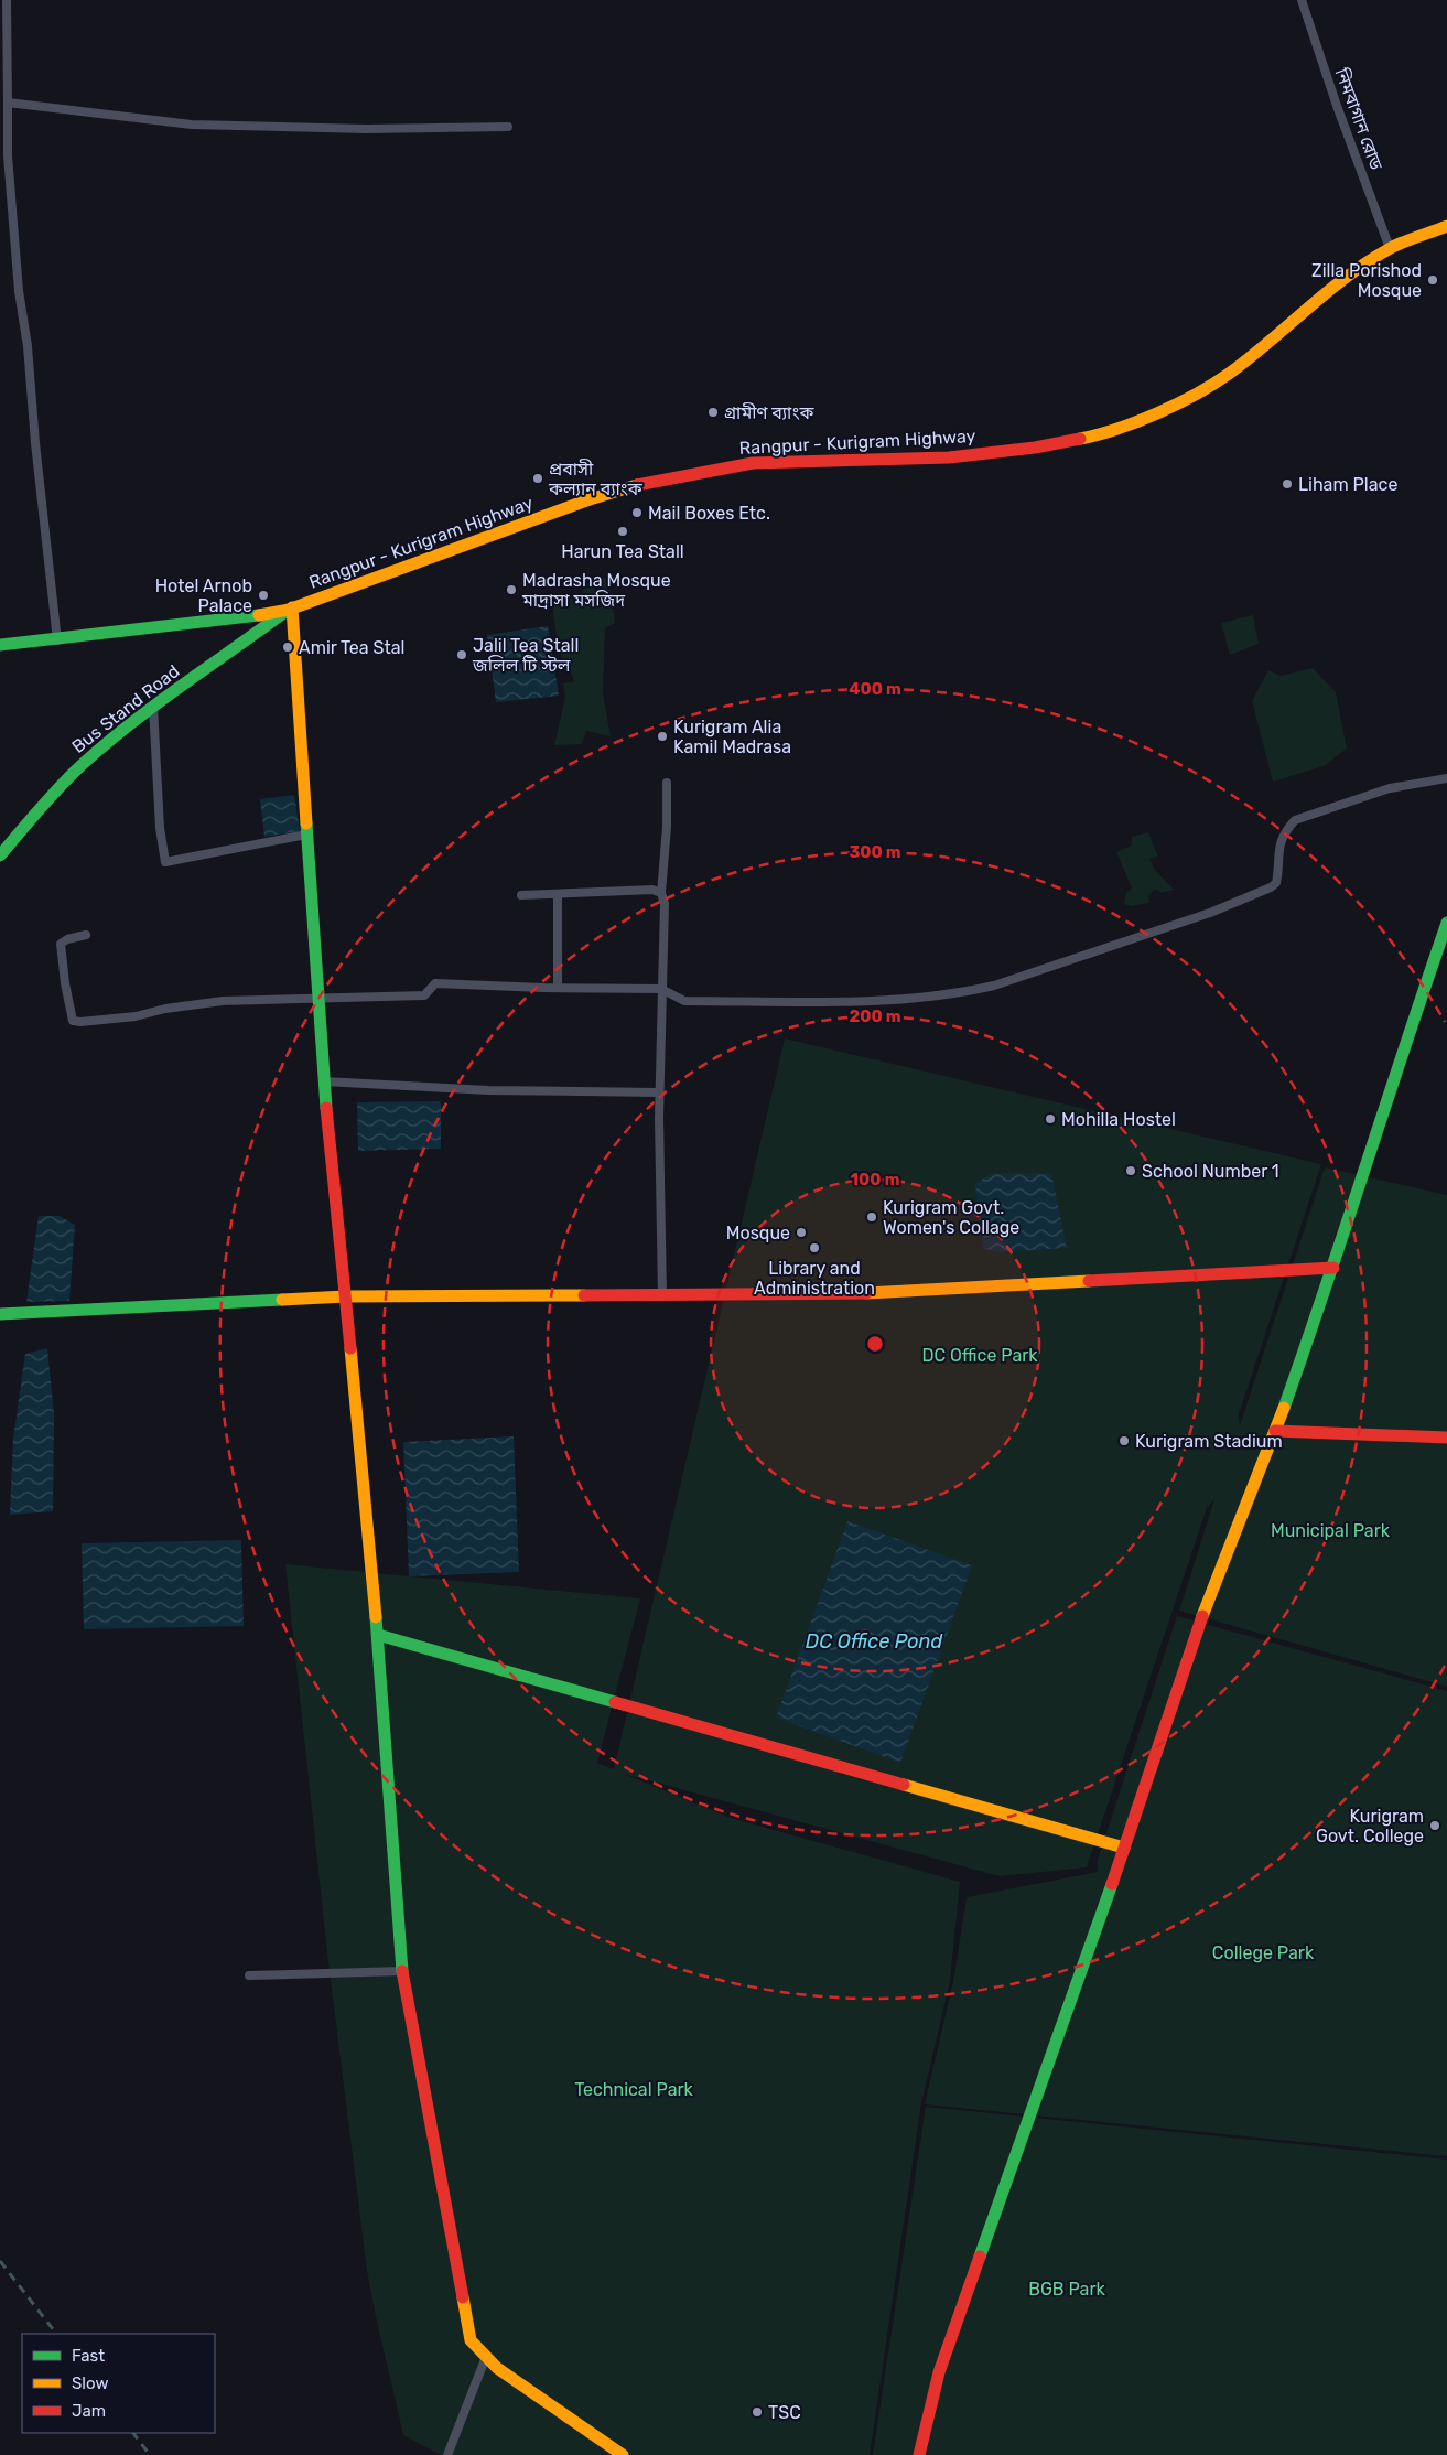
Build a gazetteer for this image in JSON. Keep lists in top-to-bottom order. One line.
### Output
{"streets":{"main road":["Rangpur - Kurigram Highway","Bus Stand Road"],"street":["নিমবাগান রোড"]},"crossings":[["নিমবাগান রোড","Rangpur - Kurigram Highway"],["Rangpur - Kurigram Highway","Bus Stand Road"]],"water":["DC Office Pond"],"parks":["DC Office Park","Municipal Park","College Park","Technical Park","BGB Park"],"places":["Zilla Porishod Mosque","গ্রামীণ ব্যাংক","প্রবাসী কল্যান ব্যাংক","Liham Place","Mail Boxes Etc.","Harun Tea Stall","Madrasha Mosque মাদ্রাসা মসজিদ","Hotel Arnob Palace","Amir Tea Stal","Jalil Tea Stall জলিল টি স্টল","Kurigram Alia Kamil Madrasa","Mohilla Hostel","School Number 1","Kurigram Govt. Women's Collage","Mosque","Library and Administration","Kurigram Stadium","Kurigram Govt. College","TSC"],"legend":["Fast","Slow","Jam"],"rings":["400 m","300 m","200 m","100 m"]}
